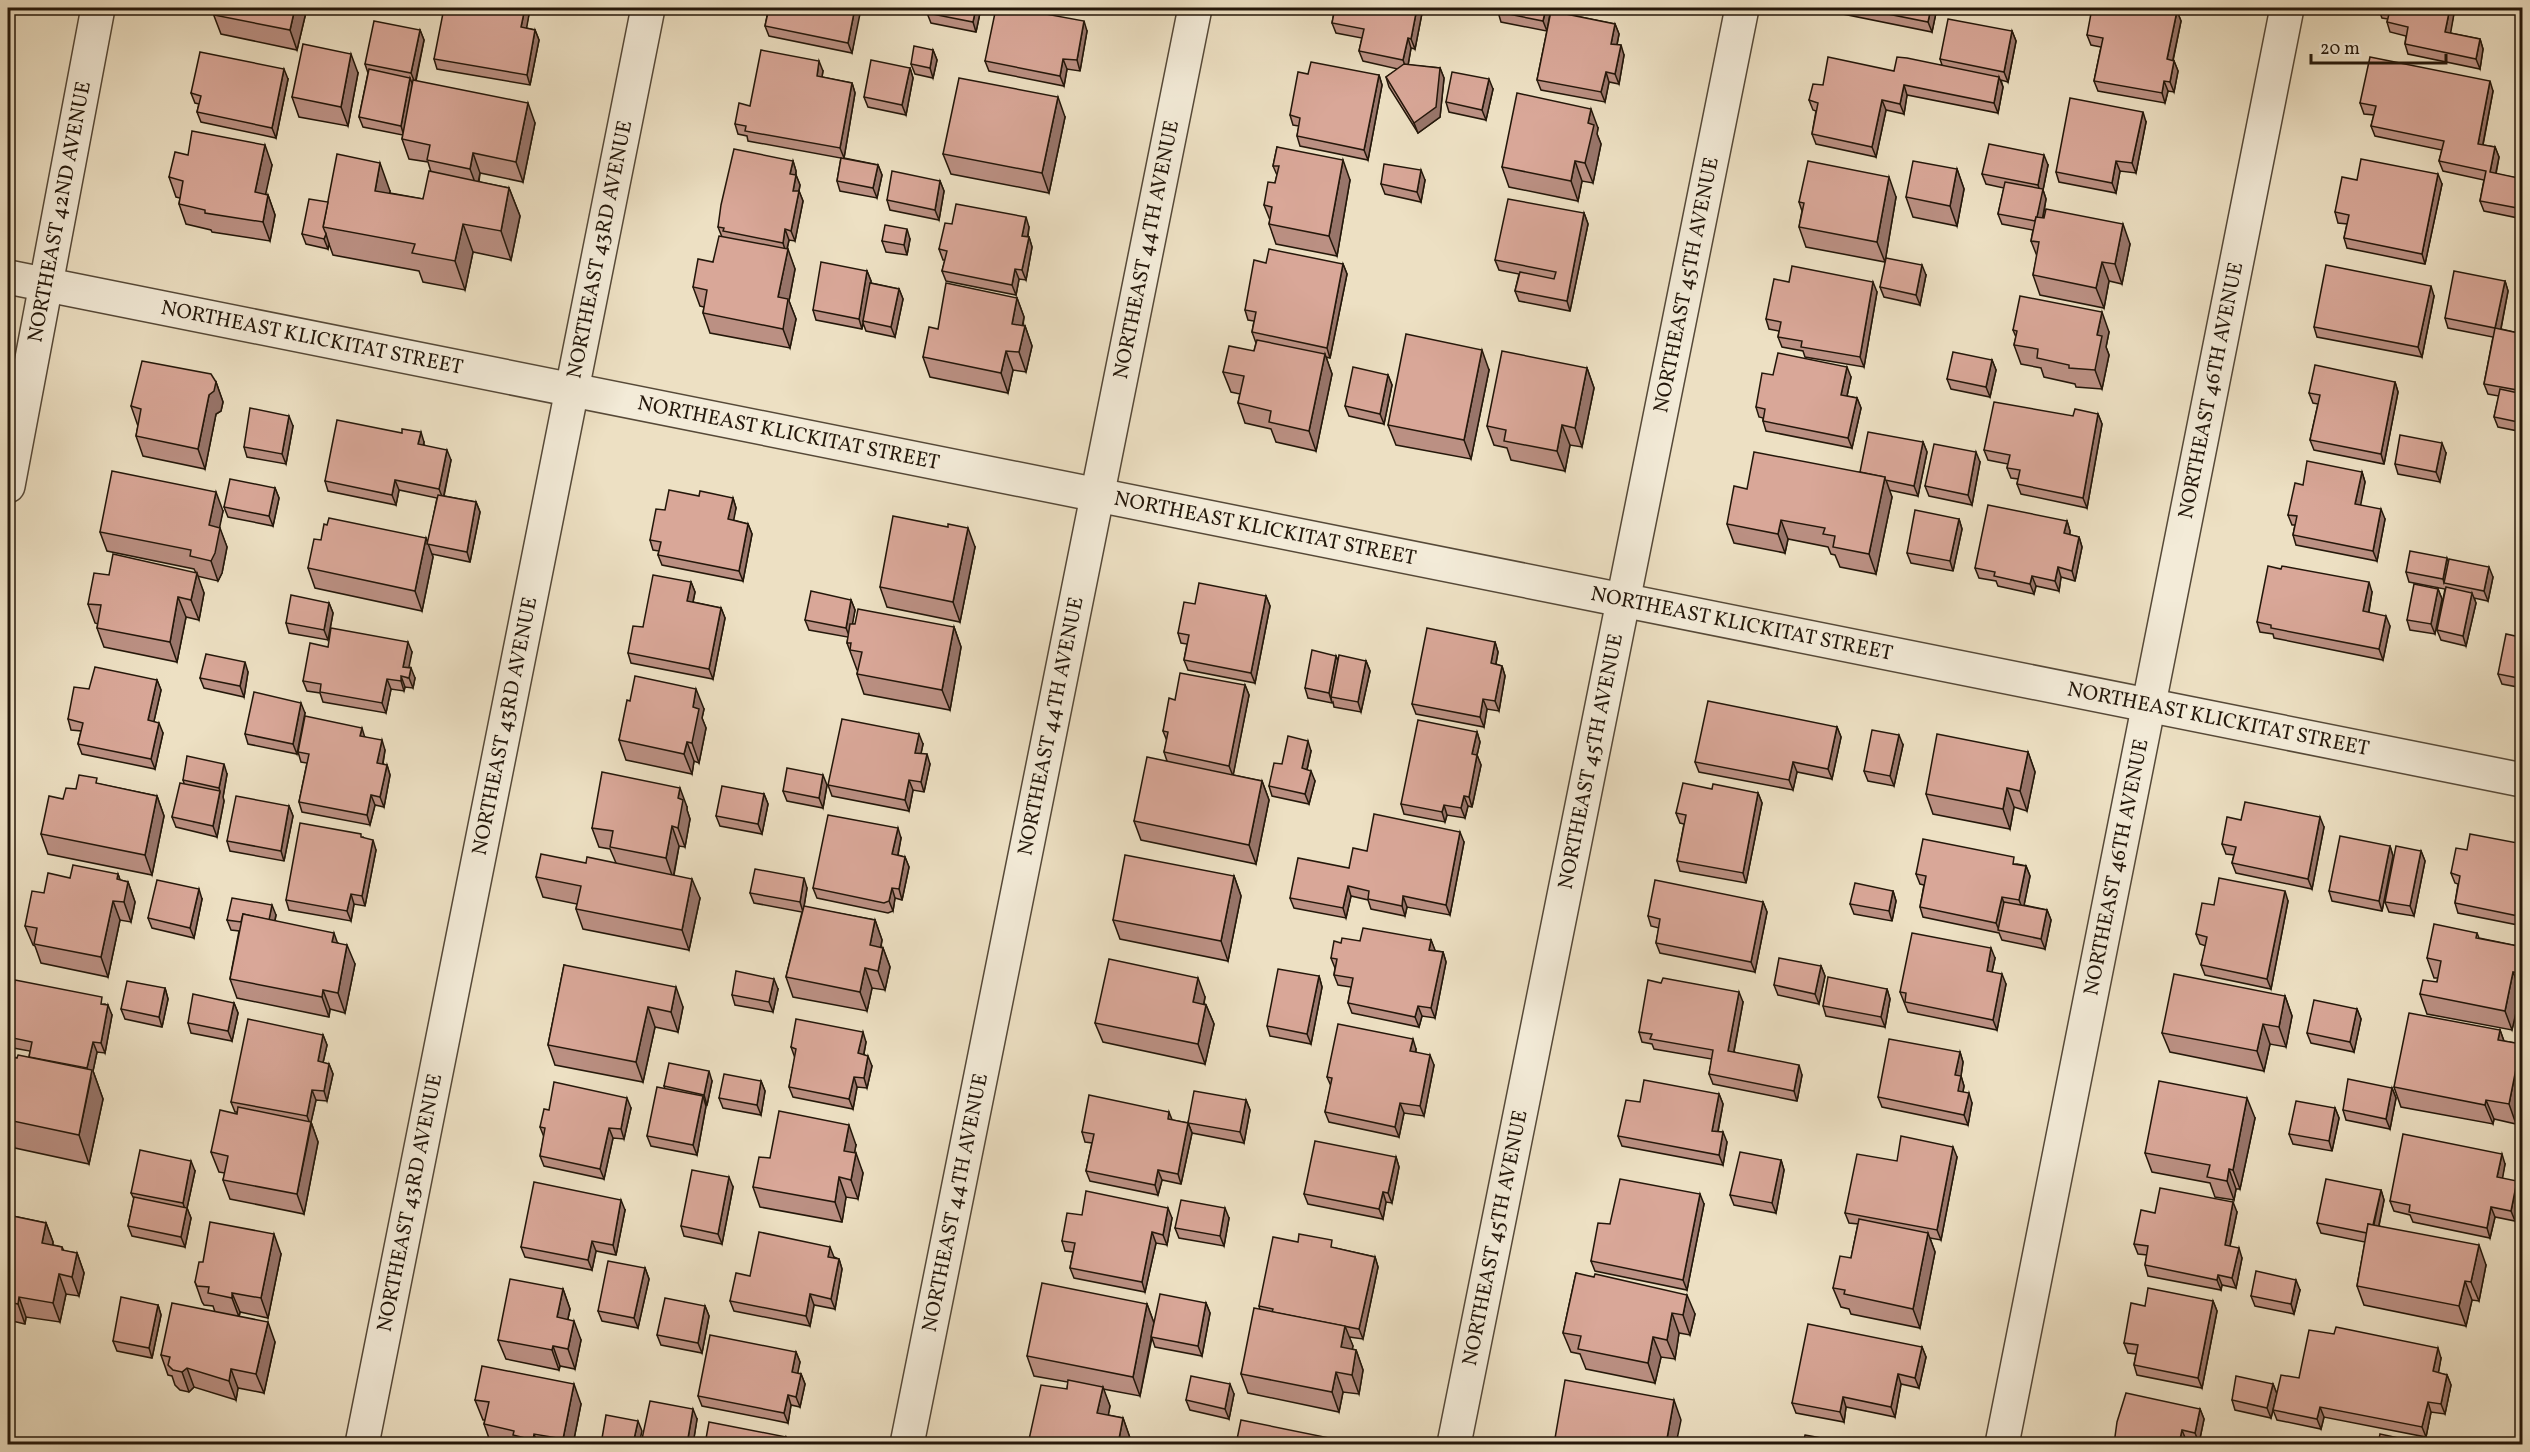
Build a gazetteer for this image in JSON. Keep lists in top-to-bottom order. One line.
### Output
{"streets":{"street":["NORTHEAST 42ND AVENUE","NORTHEAST 43RD AVENUE","NORTHEAST 44TH AVENUE","NORTHEAST 45TH AVENUE","NORTHEAST KLICKITAT STREET","NORTHEAST 46TH AVENUE"]},"crossings":[["NORTHEAST 42ND AVENUE","NORTHEAST KLICKITAT STREET"],["NORTHEAST 43RD AVENUE","NORTHEAST KLICKITAT STREET"],["NORTHEAST 44TH AVENUE","NORTHEAST KLICKITAT STREET"],["NORTHEAST 45TH AVENUE","NORTHEAST KLICKITAT STREET"],["NORTHEAST KLICKITAT STREET","NORTHEAST 46TH AVENUE"]],"scale_bar":"20 m"}
